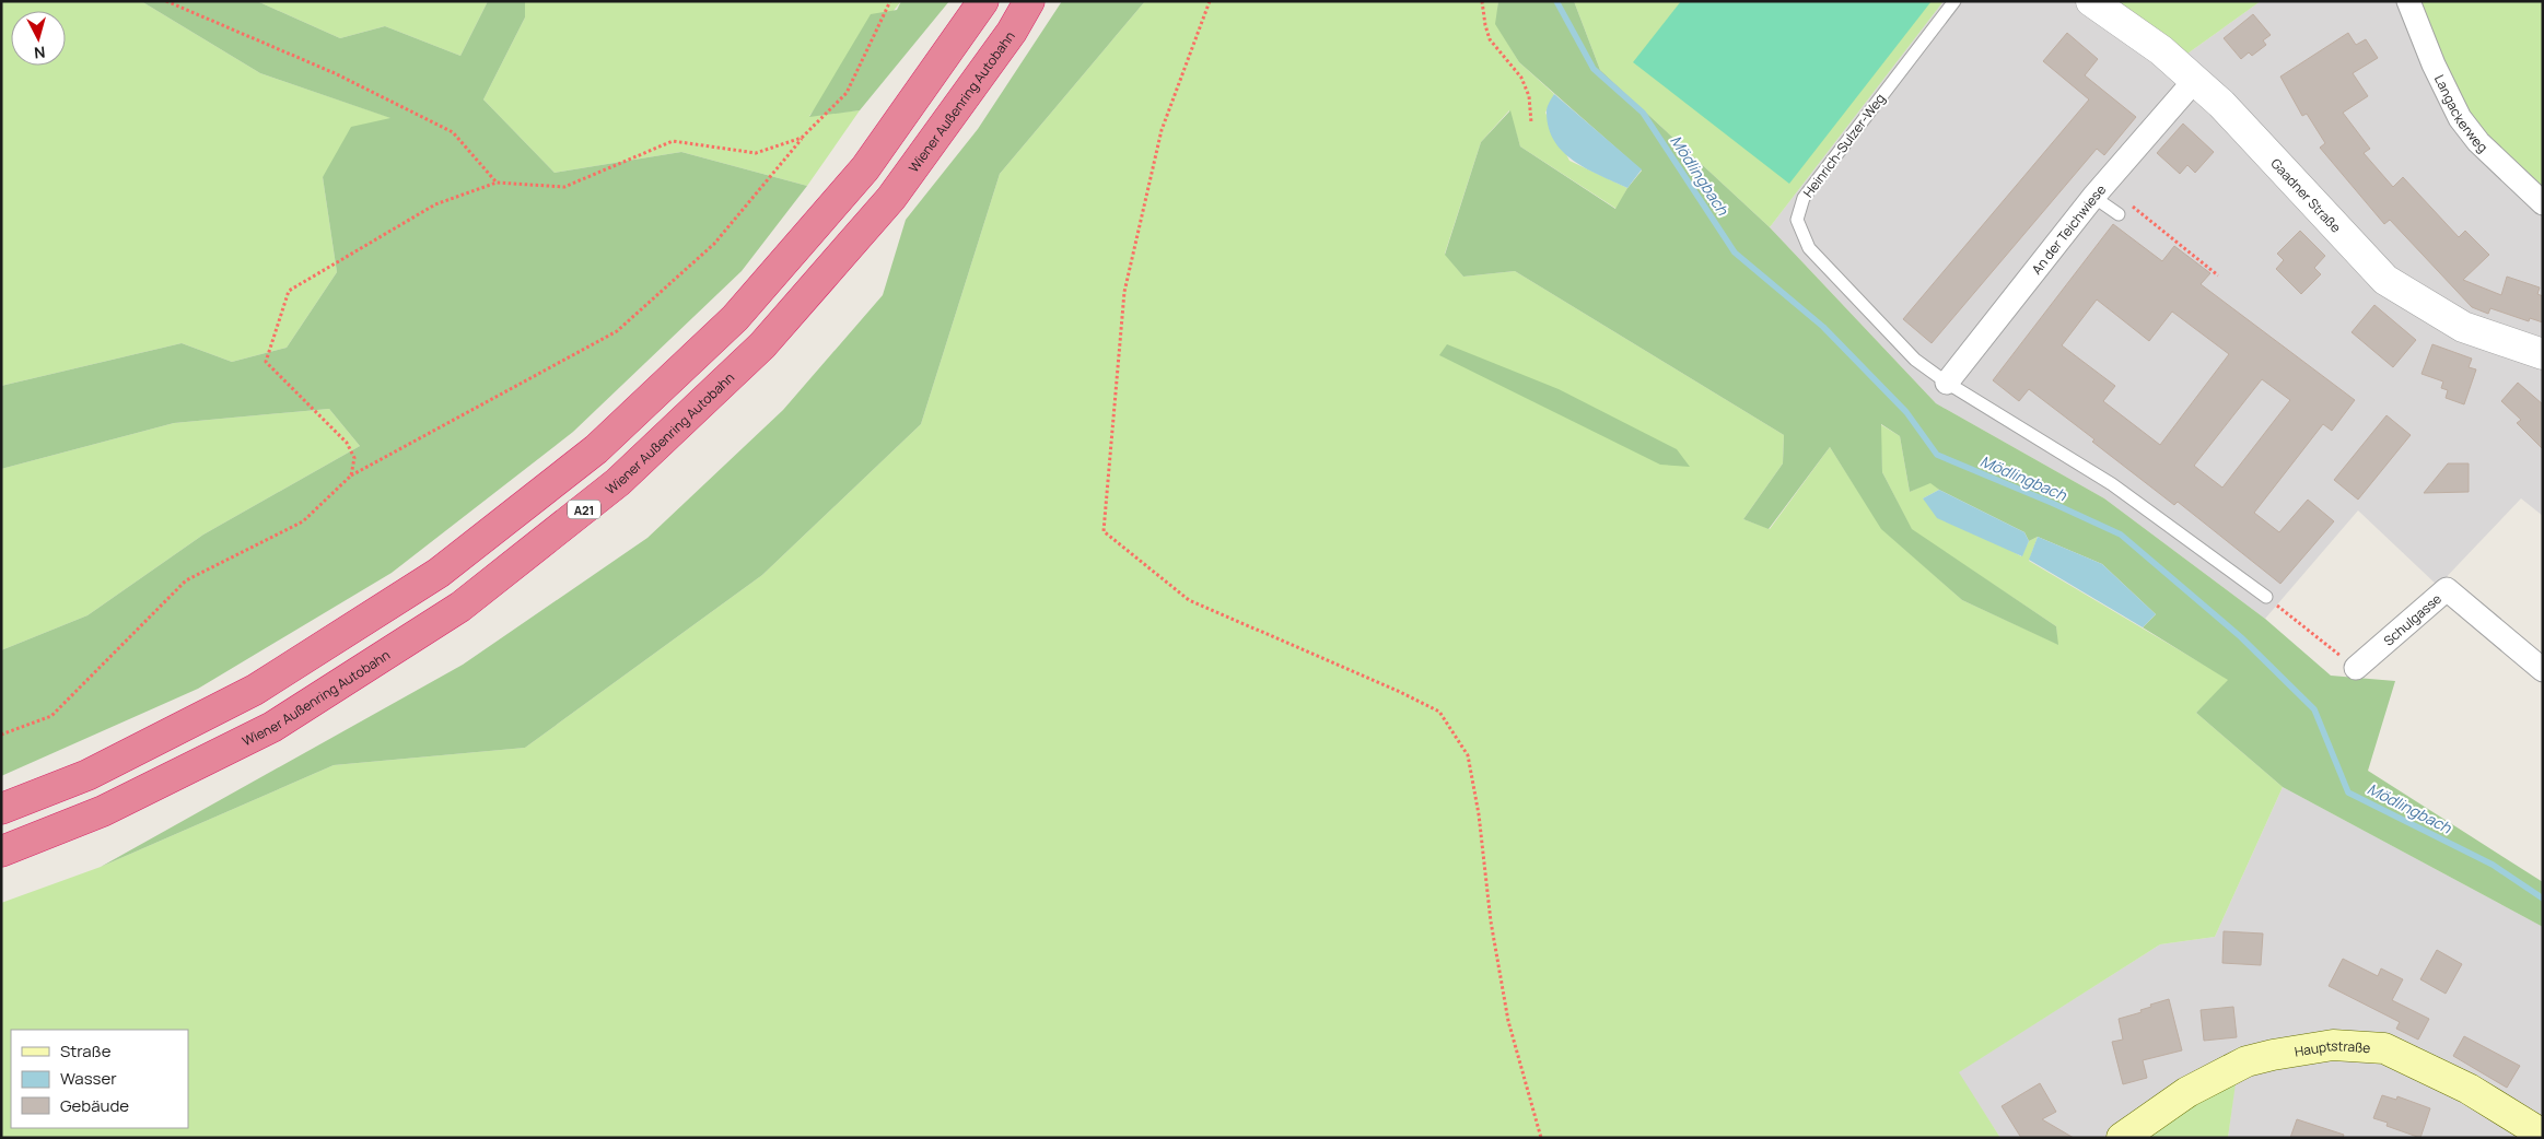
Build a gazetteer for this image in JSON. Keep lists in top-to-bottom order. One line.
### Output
{"streets":{"highway":["Wiener Außenring Autobahn","A21"],"main road":["Hauptstraße"],"street":["Langackerweg","Gaadner Straße","An der Teichwiese","Schulgasse"],"lane":["Heinrich-Sulzer-Weg"]},"crossings":[["Heinrich-Sulzer-Weg","An der Teichwiese"],["Gaadner Straße","An der Teichwiese"]],"water":["Mödlingbach"],"legend":["Straße","Wasser","Gebäude"],"north":"bottom"}
